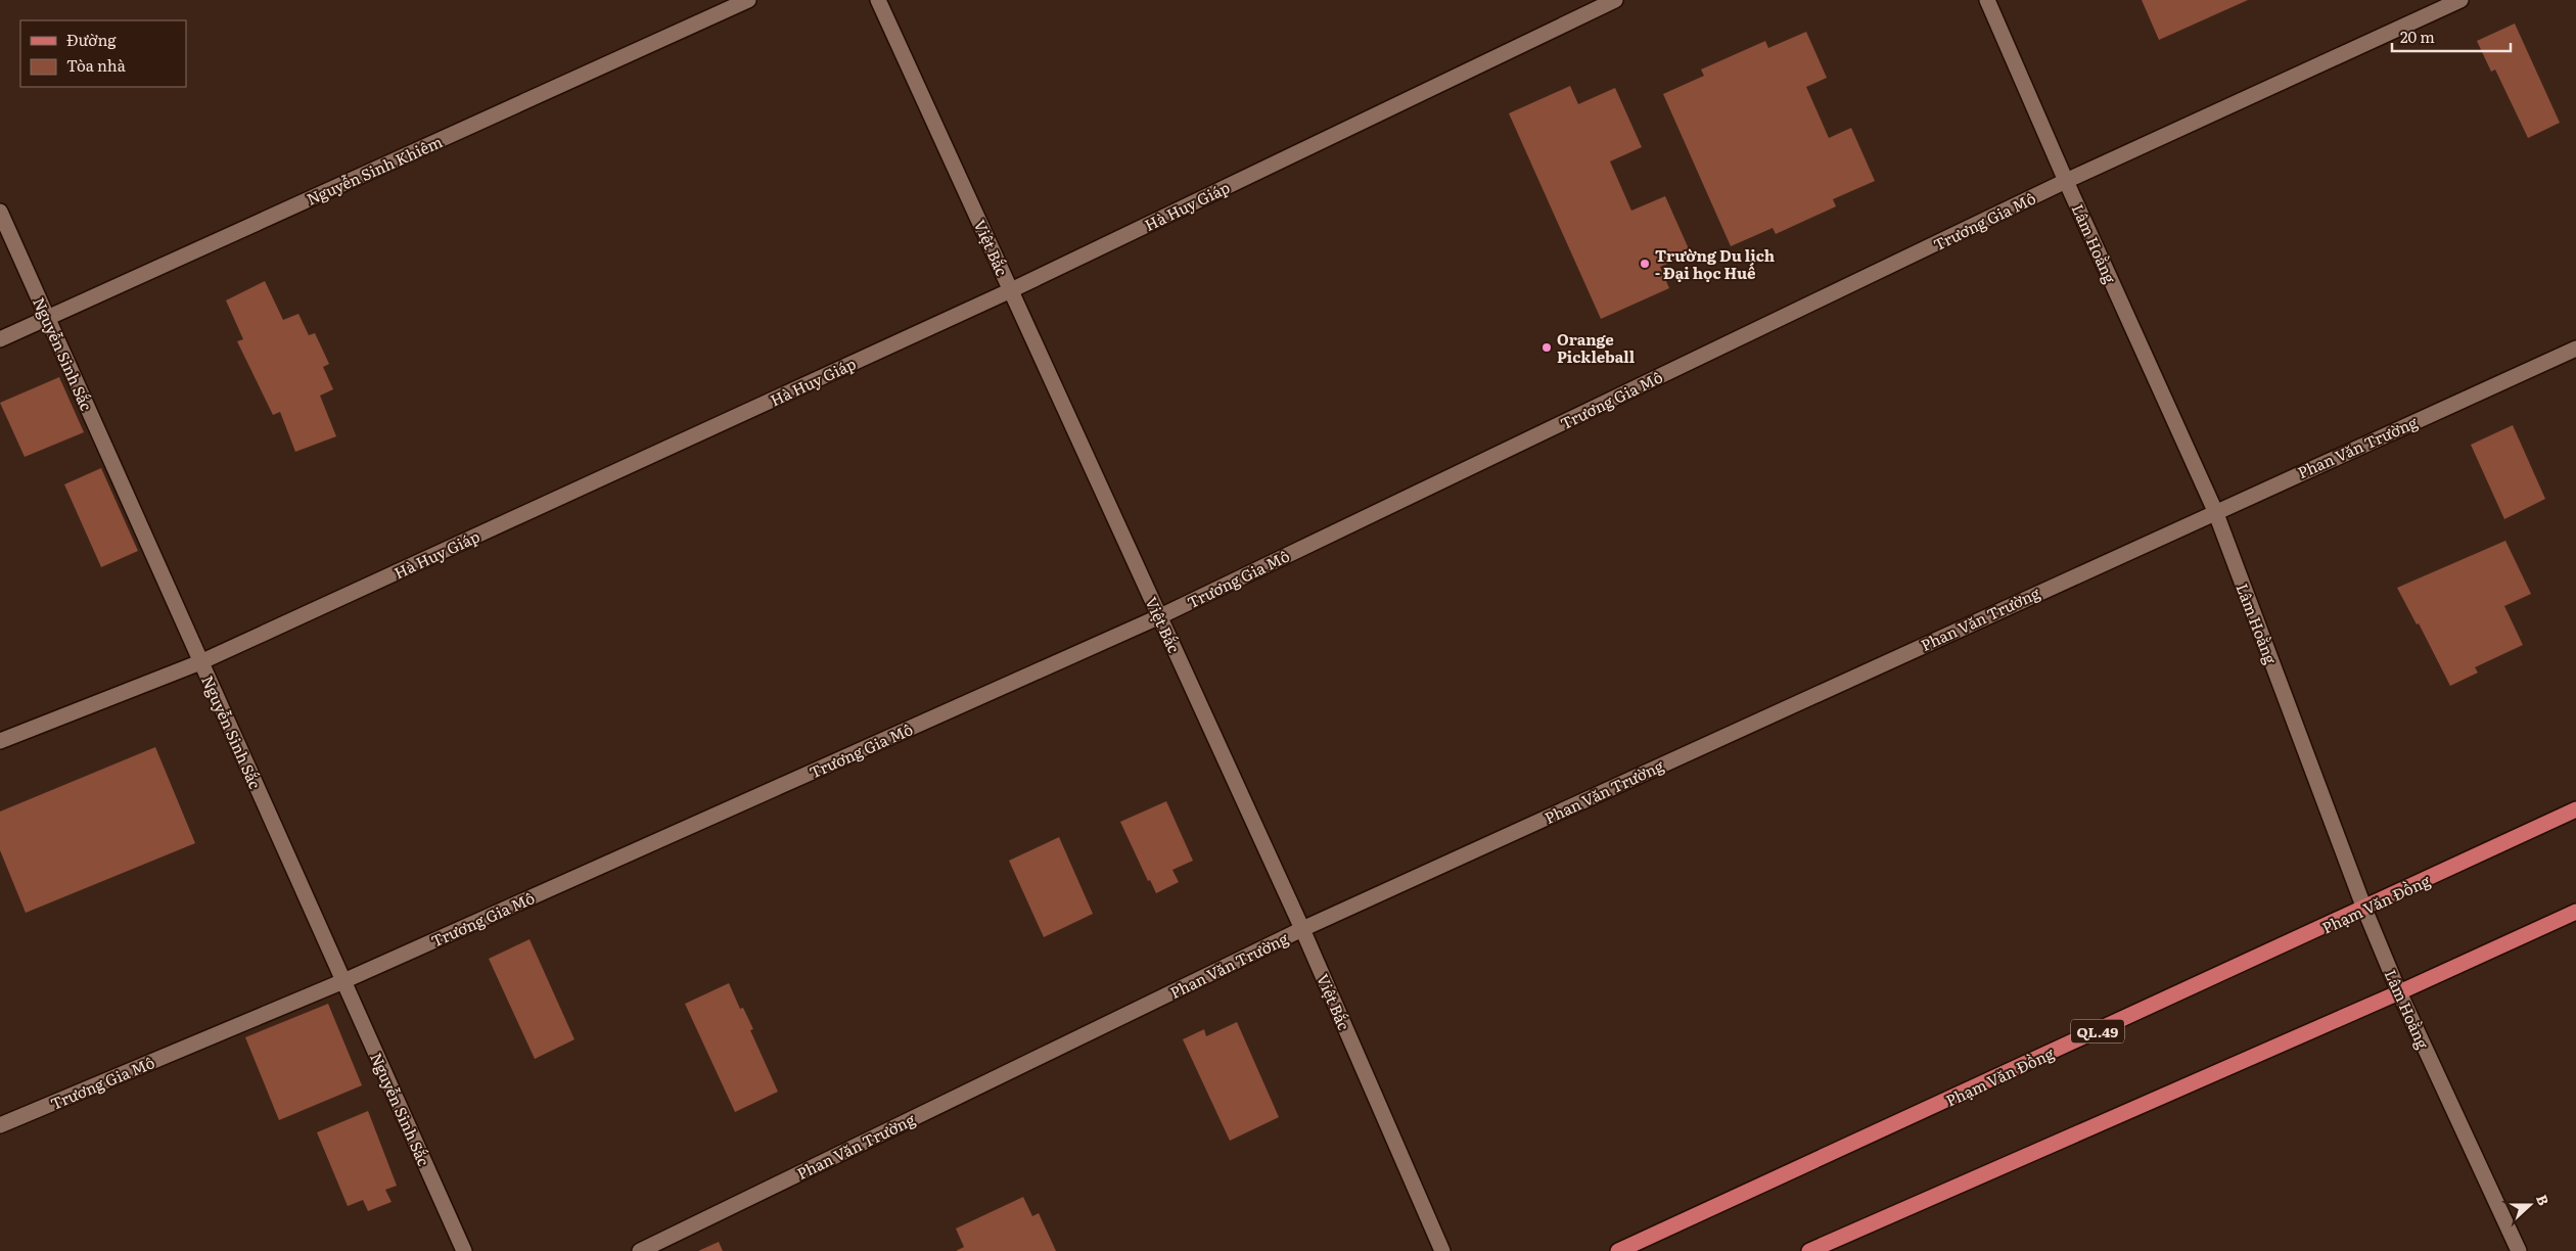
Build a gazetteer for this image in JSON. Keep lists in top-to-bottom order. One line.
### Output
{"streets":{"main road":["Phạm Văn Đồng","QL.49"],"street":["Nguyễn Sinh Khiêm","Hà Huy Giáp","Trương Gia Mô","Lâm Hoằng","Việt Bắc","Nguyễn Sinh Sắc","Phan Văn Trường"]},"crossings":[["Nguyễn Sinh Khiêm","Nguyễn Sinh Sắc"],["Hà Huy Giáp","Việt Bắc"],["Hà Huy Giáp","Nguyễn Sinh Sắc"],["Trương Gia Mô","Lâm Hoằng"],["Trương Gia Mô","Việt Bắc"],["Trương Gia Mô","Nguyễn Sinh Sắc"],["Lâm Hoằng","Phan Văn Trường"],["Lâm Hoằng","Phạm Văn Đồng"],["Việt Bắc","Phan Văn Trường"]],"places":["Trường Du lịch - Đại học Huế","Orange Pickleball"],"legend":["Đường","Tòa nhà"],"scale_bar":"20 m","north":"right"}
